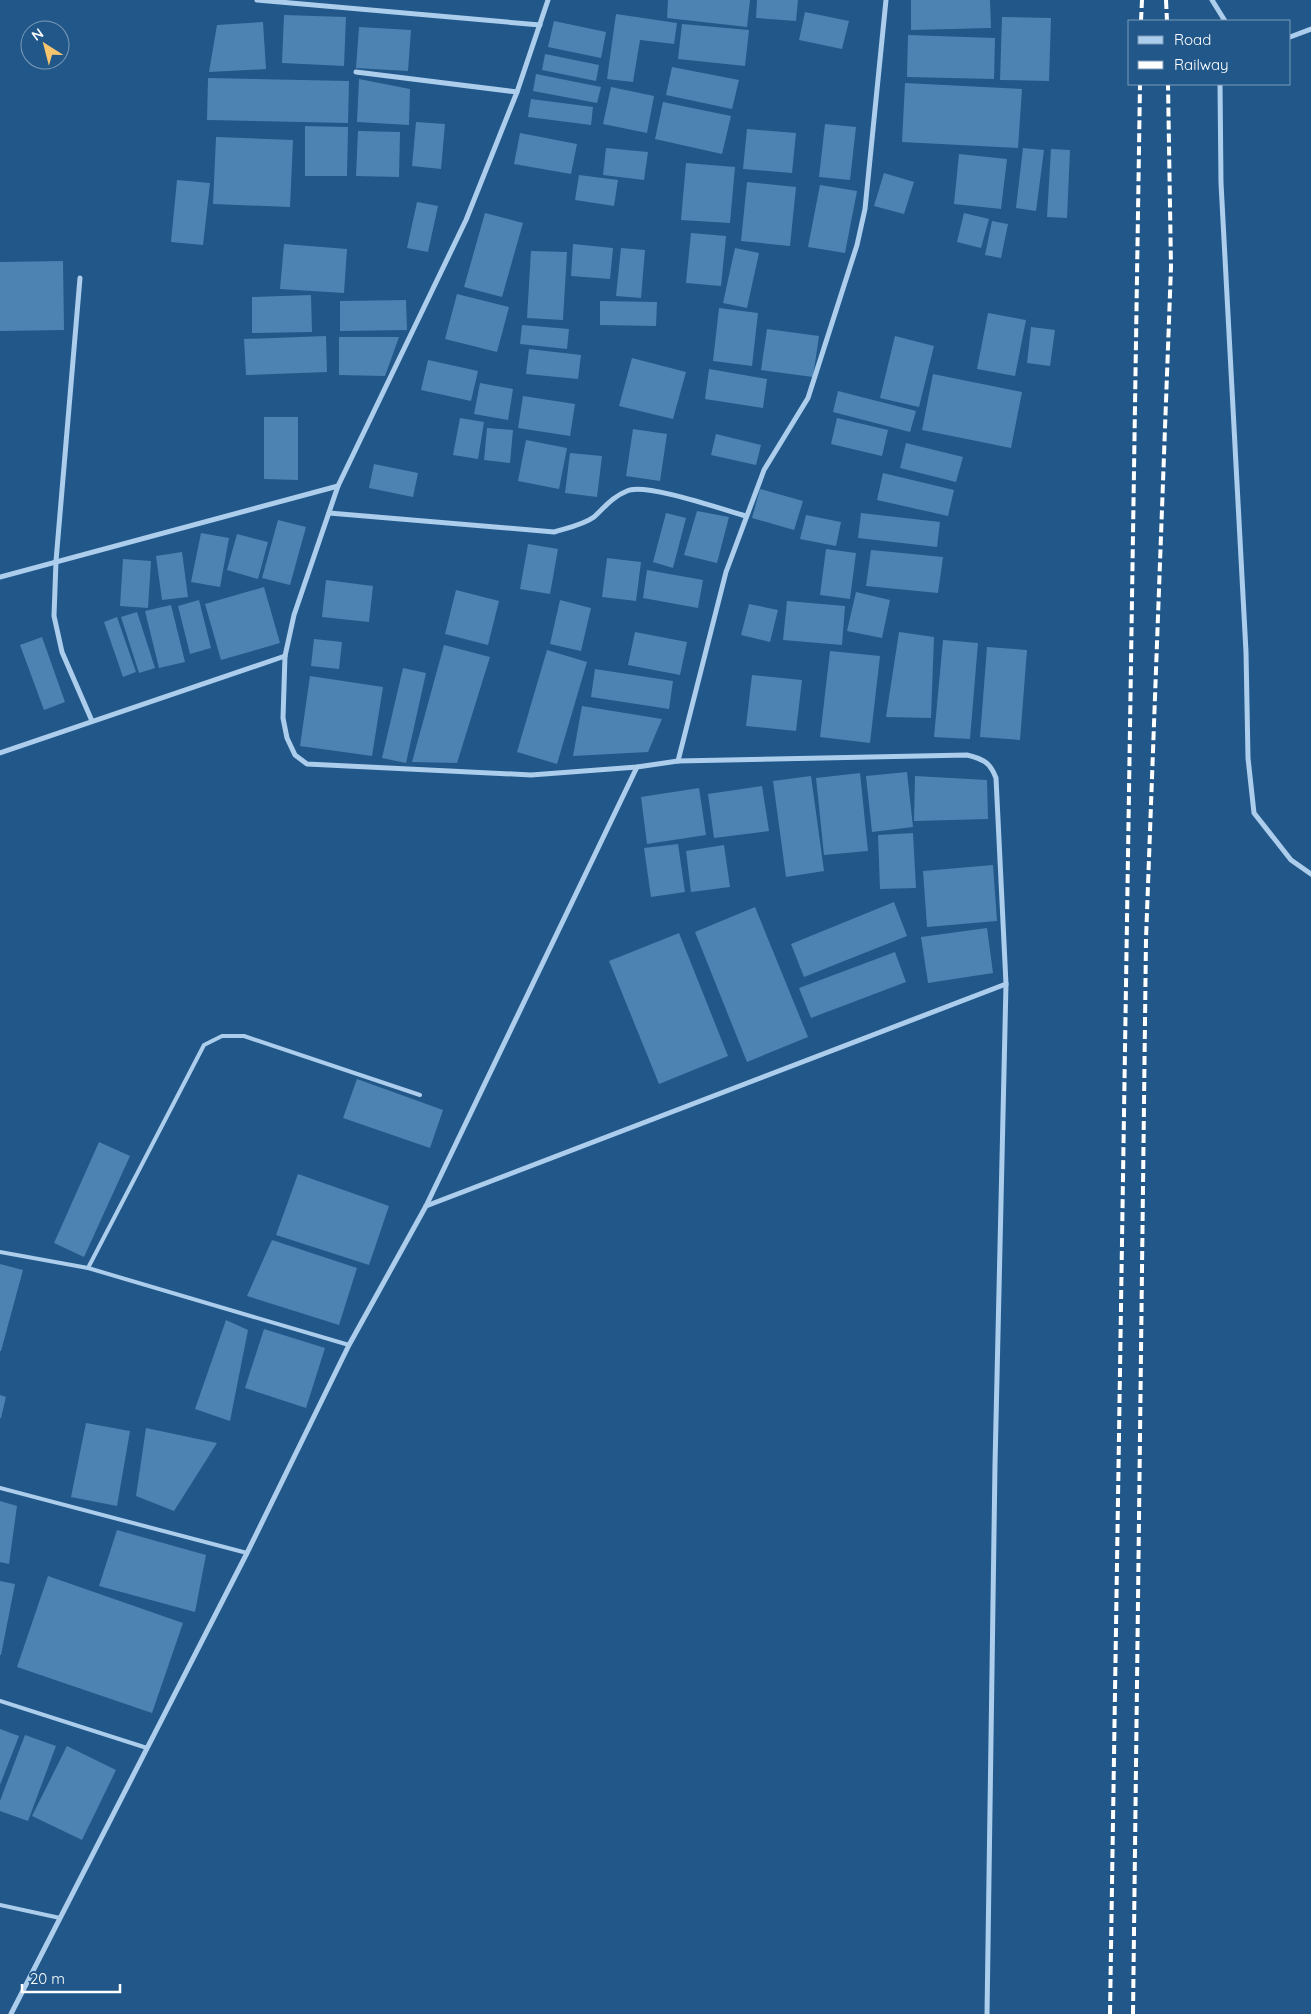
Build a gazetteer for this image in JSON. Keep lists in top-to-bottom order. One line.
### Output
{"legend":["Road","Railway"],"scale_bar":"20 m","north":"top left"}
